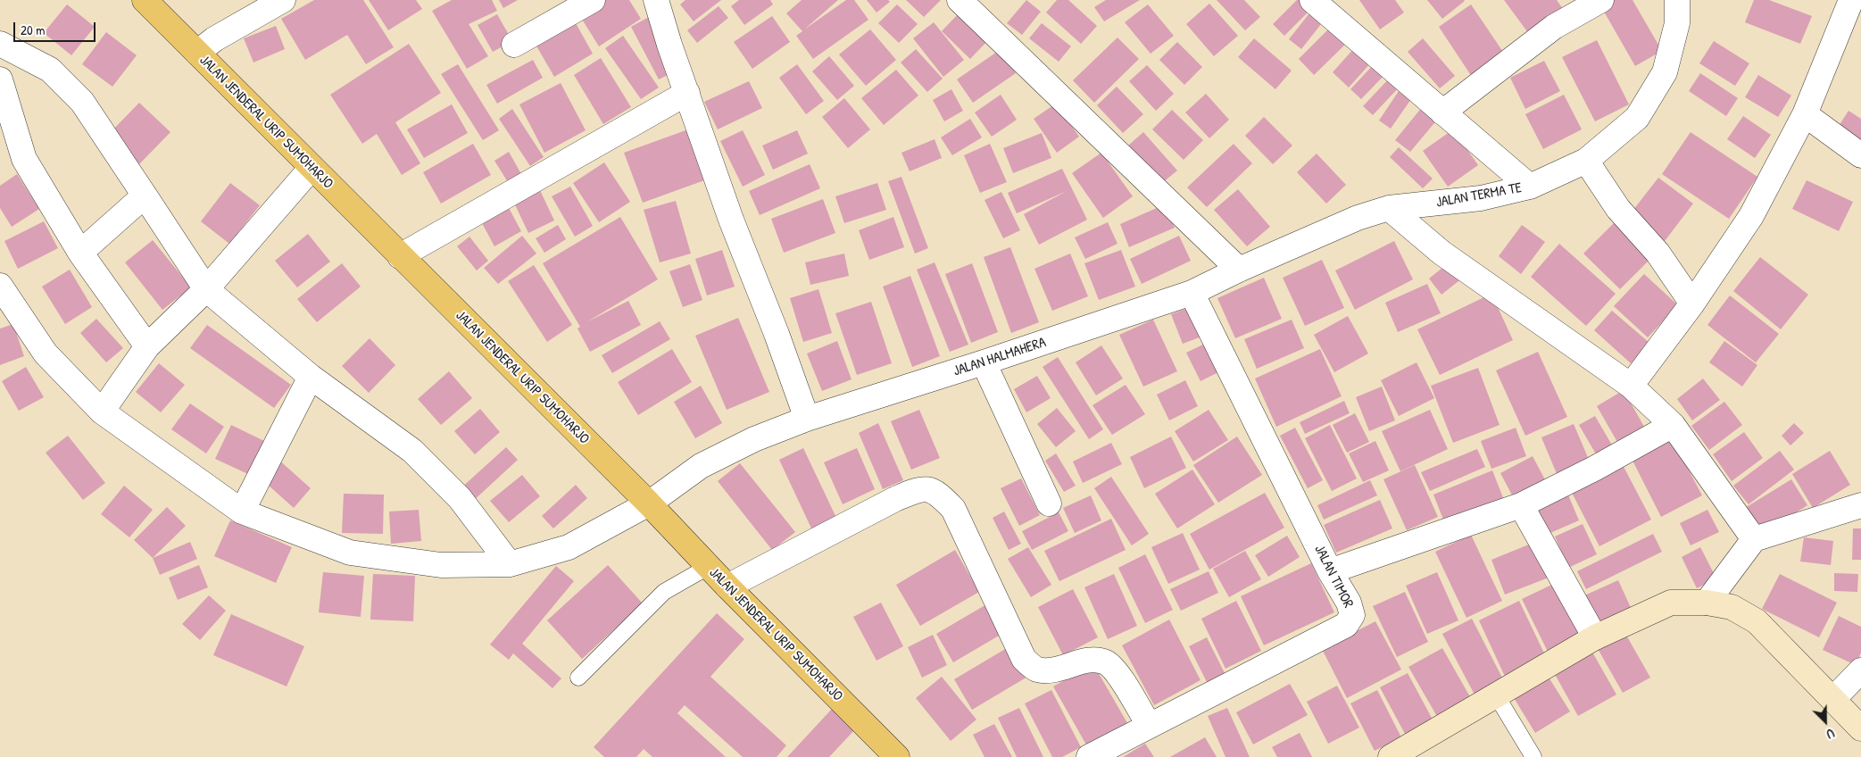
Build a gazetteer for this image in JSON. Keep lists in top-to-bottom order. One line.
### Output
{"streets":{"highway":["JALAN JENDERAL URIP SUMOHARJO"],"street":["JALAN TERMA TE","JALAN HALMAHERA","JALAN TIMOR"]},"crossings":[["JALAN JENDERAL URIP SUMOHARJO","JALAN HALMAHERA"],["JALAN TERMA TE","JALAN HALMAHERA"],["JALAN TERMA TE","JALAN TIMOR"],["JALAN HALMAHERA","JALAN TIMOR"]],"scale_bar":"20 m","north":"bottom right"}
